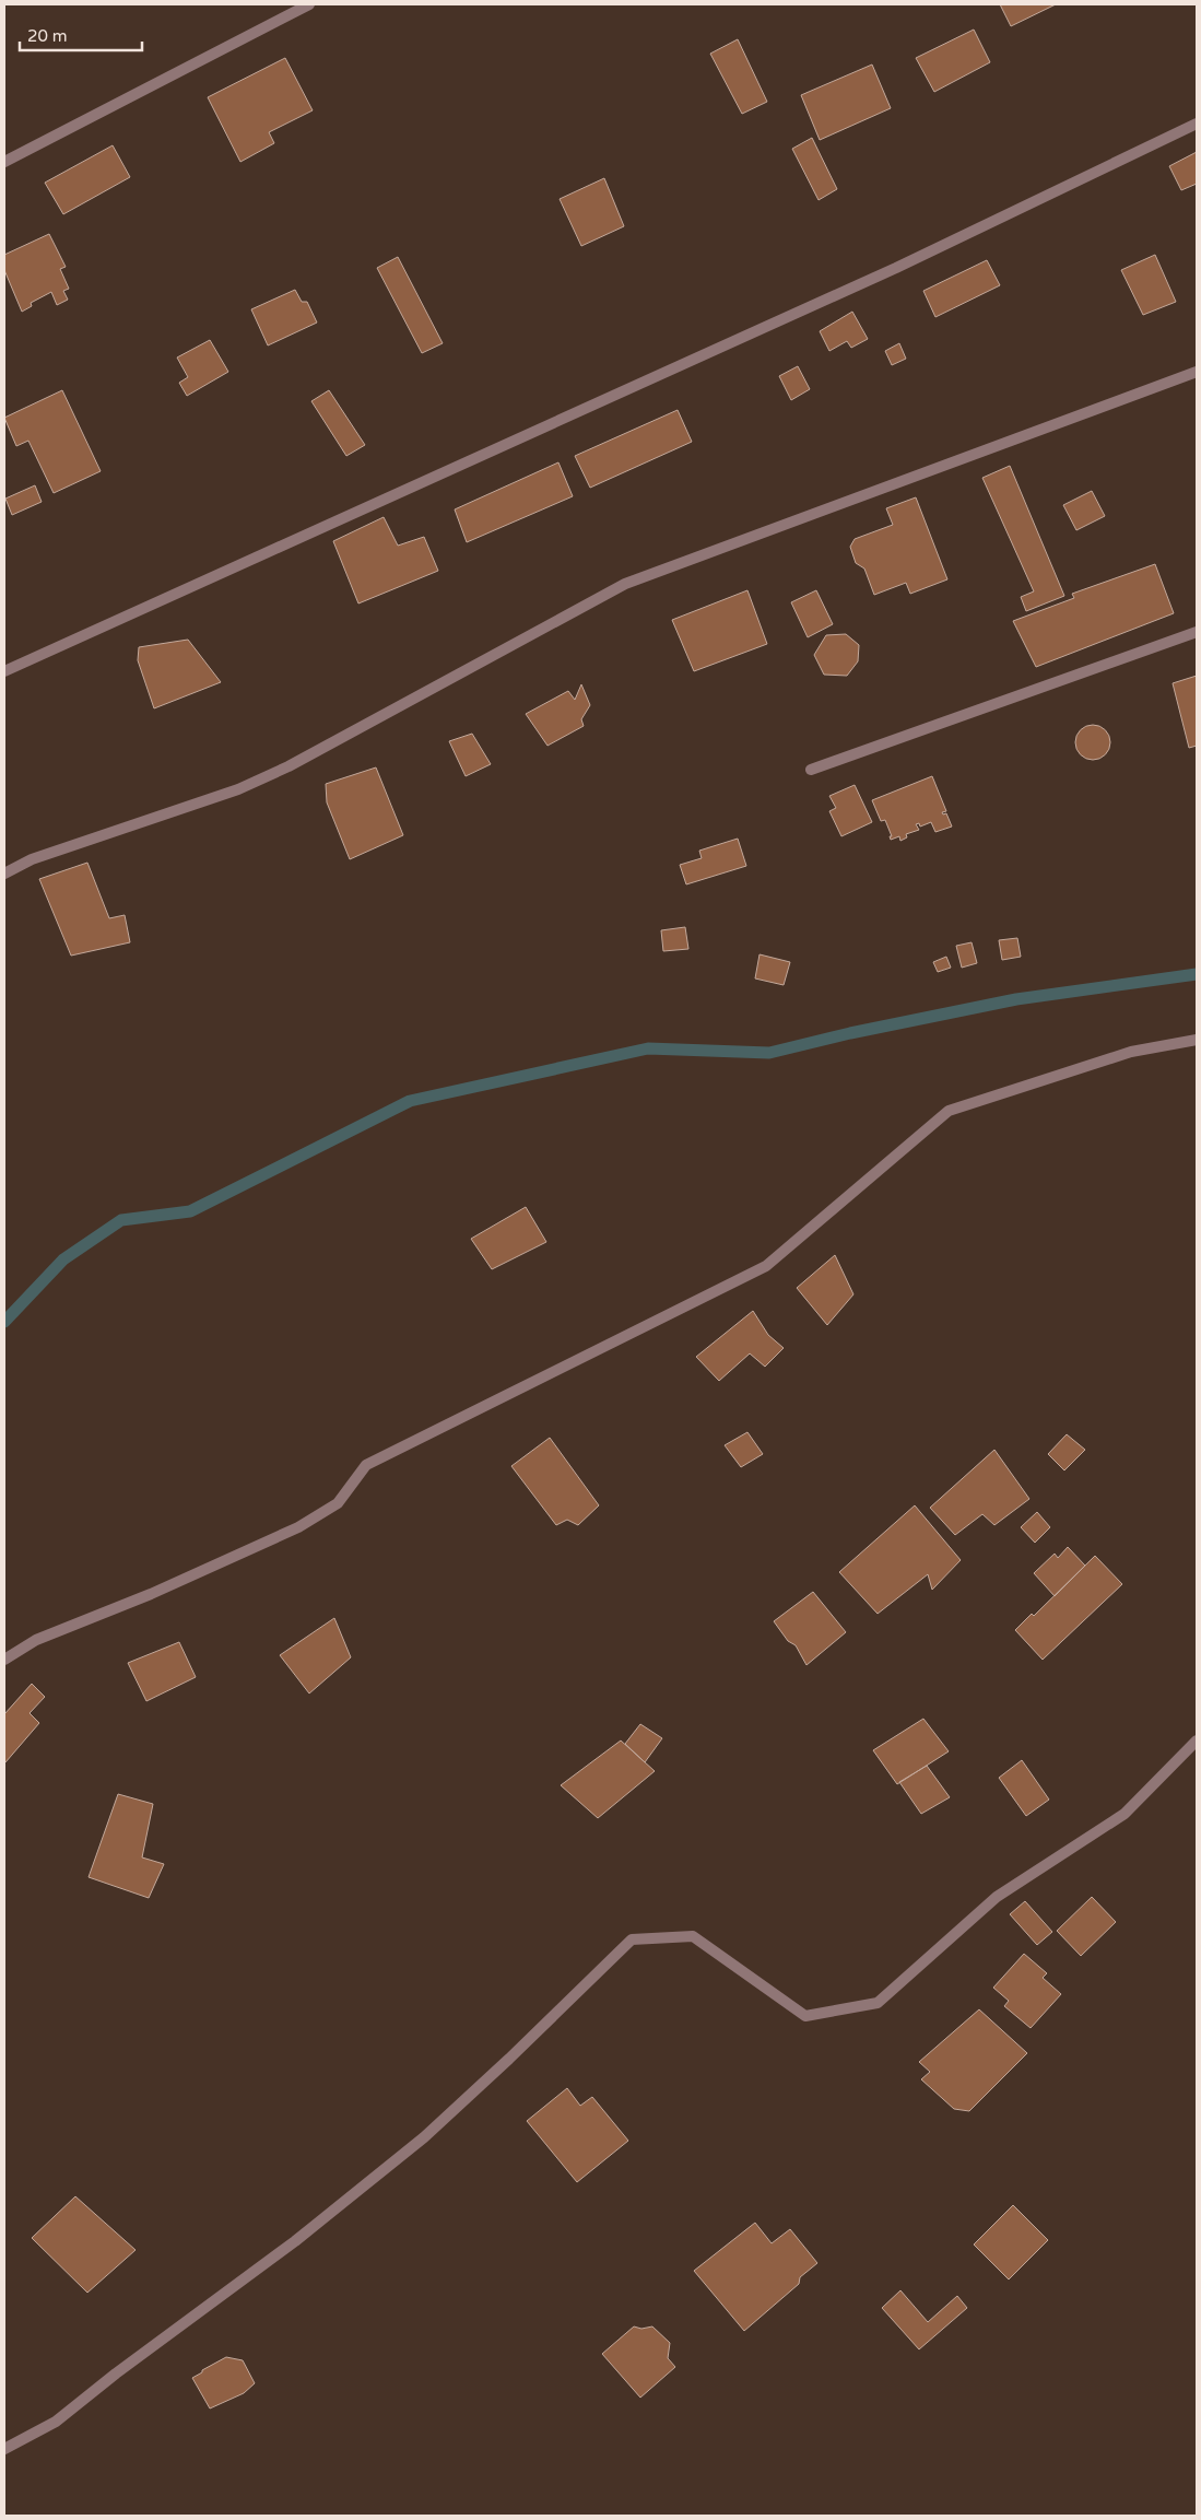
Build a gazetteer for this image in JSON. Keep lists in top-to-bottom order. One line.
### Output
{"scale_bar":"20 m"}
